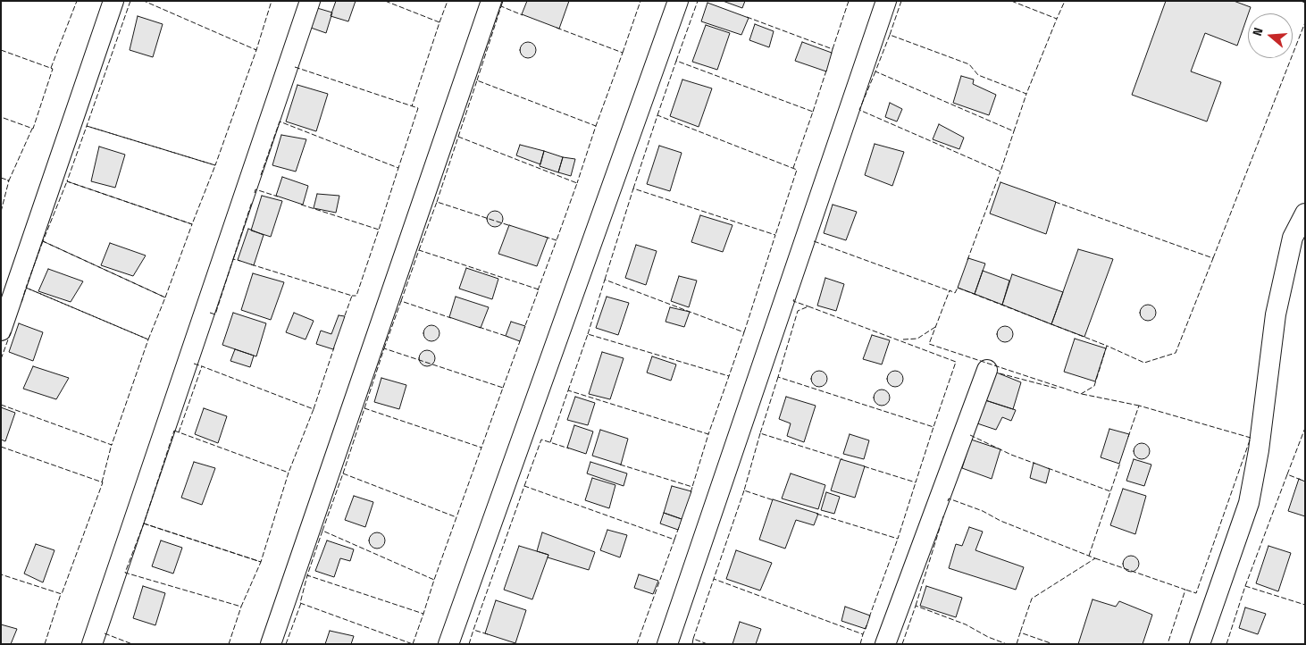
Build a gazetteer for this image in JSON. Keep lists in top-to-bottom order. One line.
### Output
{"north":"left"}
